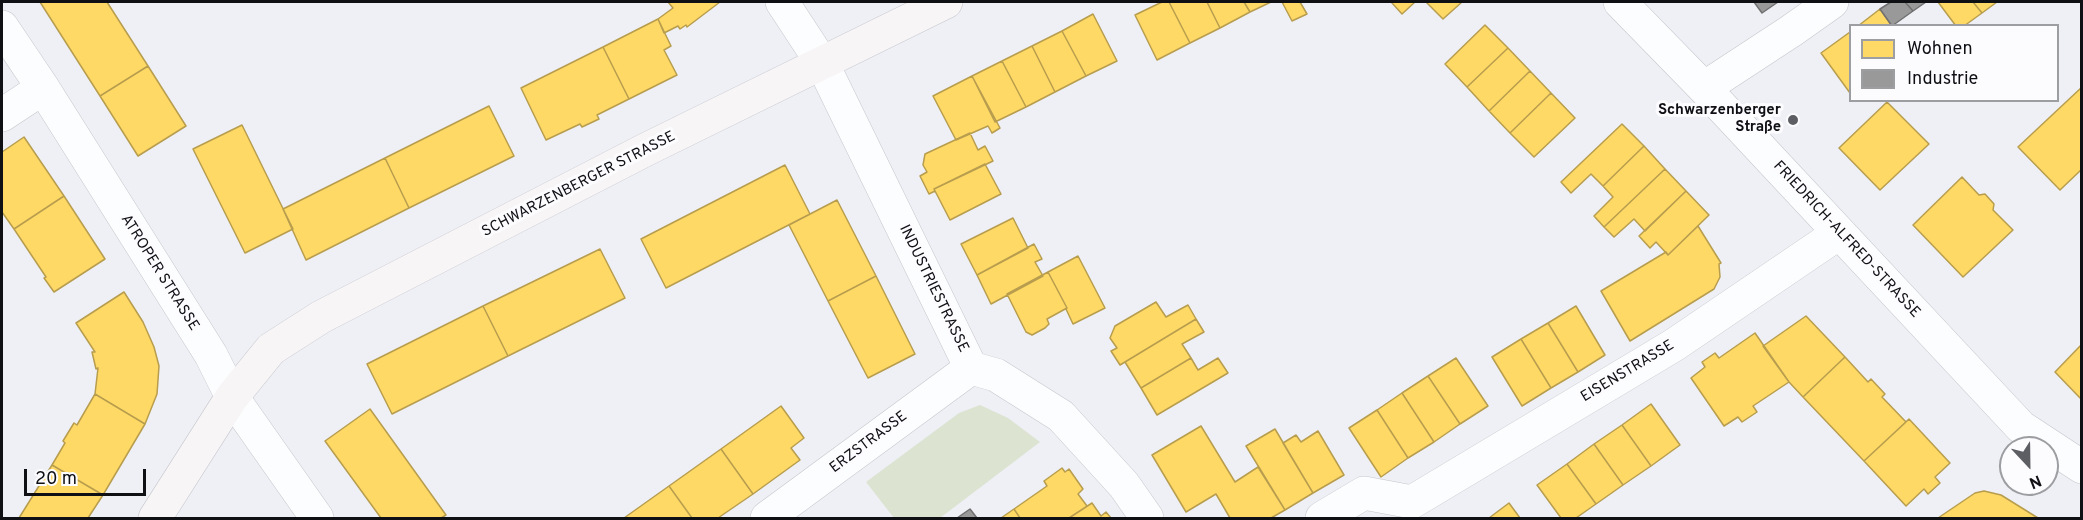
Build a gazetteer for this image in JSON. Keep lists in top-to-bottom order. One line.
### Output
{"streets":{"main road":["SCHWARZENBERGER STRASSE"],"street":["FRIEDRICH-ALFRED-STRASSE","ATROPER STRASSE","INDUSTRIESTRASSE","EISENSTRASSE","ERZSTRASSE"]},"crossings":[["SCHWARZENBERGER STRASSE","ATROPER STRASSE"],["SCHWARZENBERGER STRASSE","INDUSTRIESTRASSE"],["FRIEDRICH-ALFRED-STRASSE","EISENSTRASSE"],["INDUSTRIESTRASSE","ERZSTRASSE"]],"places":["Schwarzenberger Straße"],"legend":["Wohnen","Industrie"],"scale_bar":"20 m","north":"bottom"}
